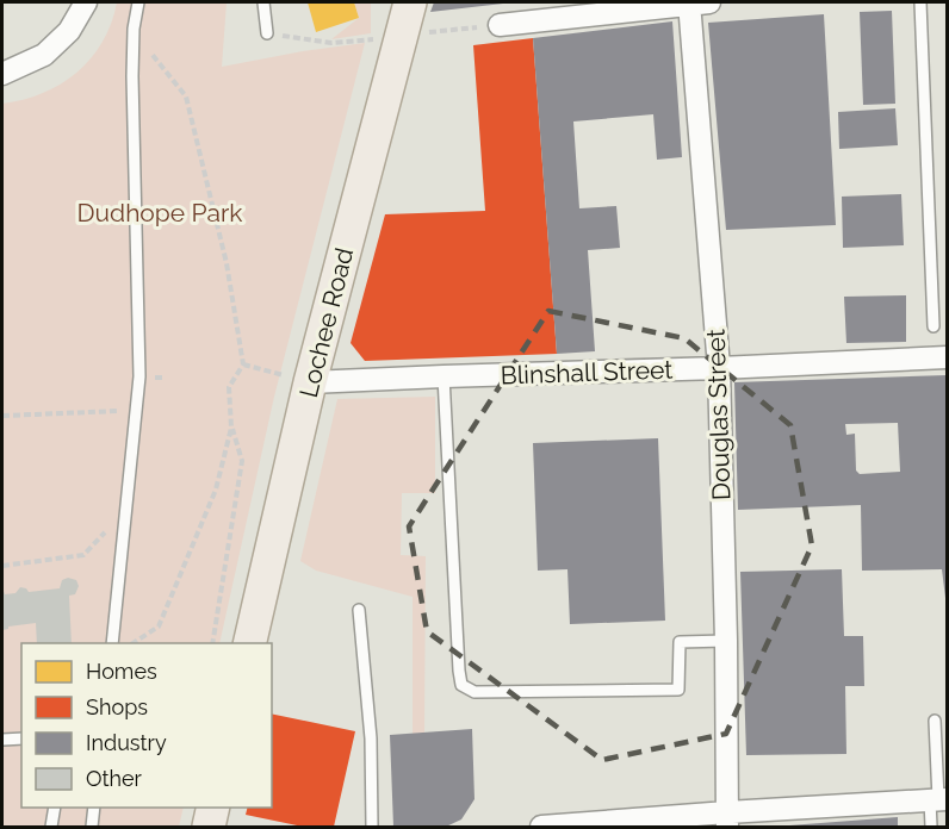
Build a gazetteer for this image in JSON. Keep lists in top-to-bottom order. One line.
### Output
{"streets":{"main road":["Lochee Road"],"street":["Blinshall Street","Douglas Street"]},"crossings":[["Lochee Road","Blinshall Street"],["Blinshall Street","Douglas Street"]],"parks":["Dudhope Park"],"legend":["Homes","Shops","Industry","Other"]}
